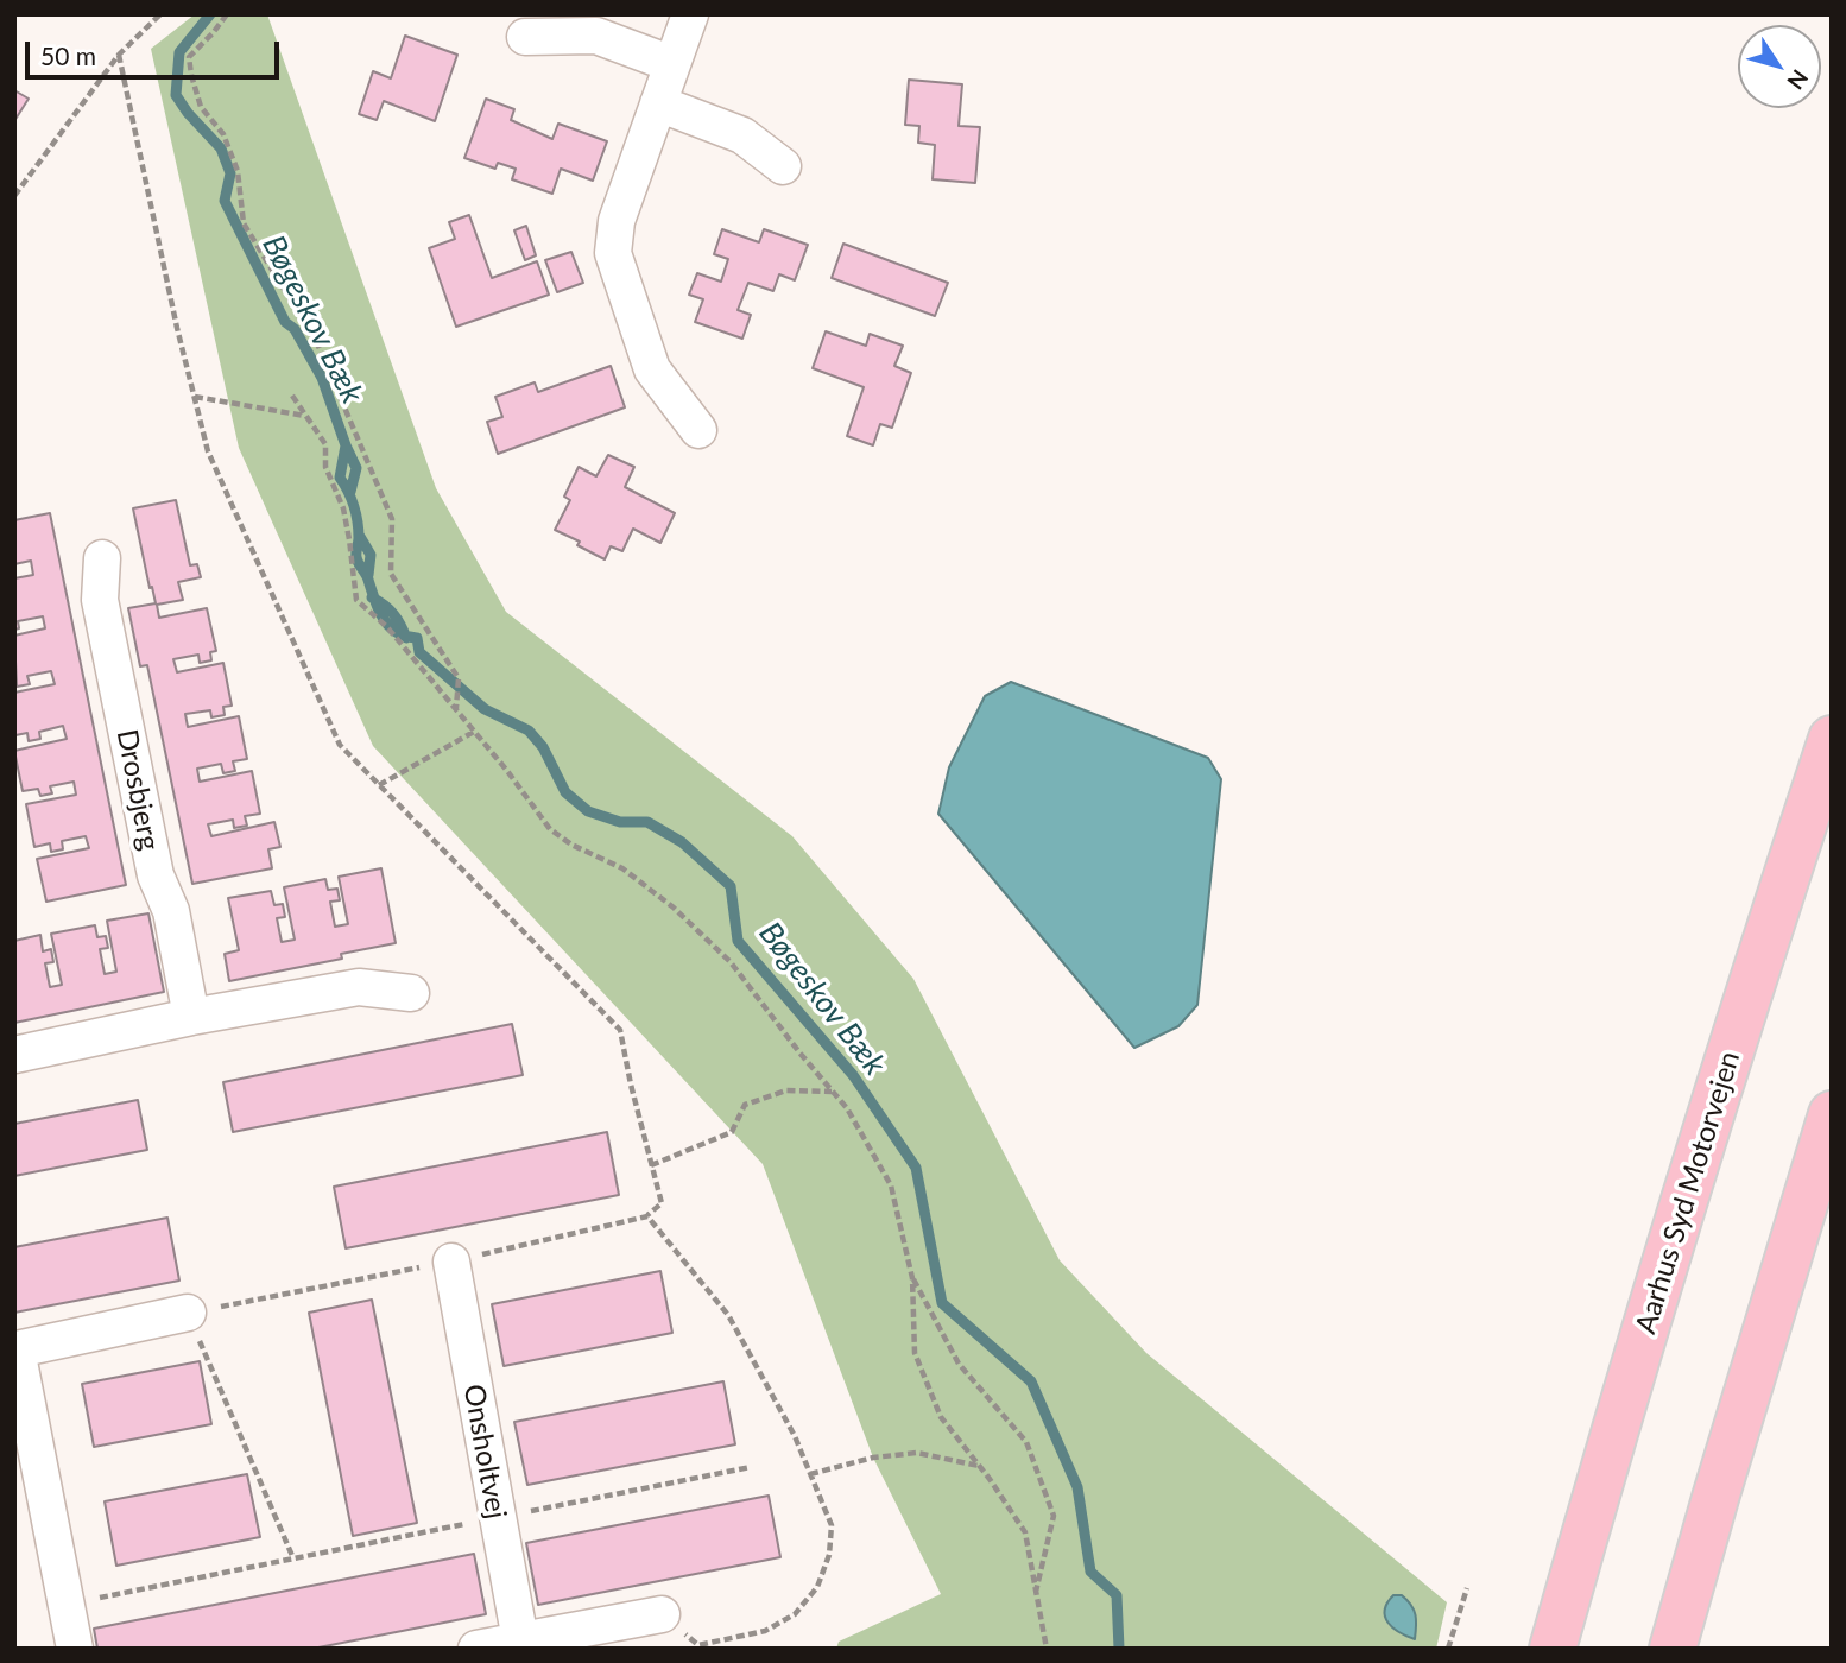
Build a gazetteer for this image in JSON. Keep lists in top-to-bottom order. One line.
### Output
{"streets":{"highway":["Aarhus Syd Motorvejen"],"street":["Drosbjerg","Onsholtvej"]},"water":["Bøgeskov Bæk"],"scale_bar":"50 m","north":"bottom right"}
